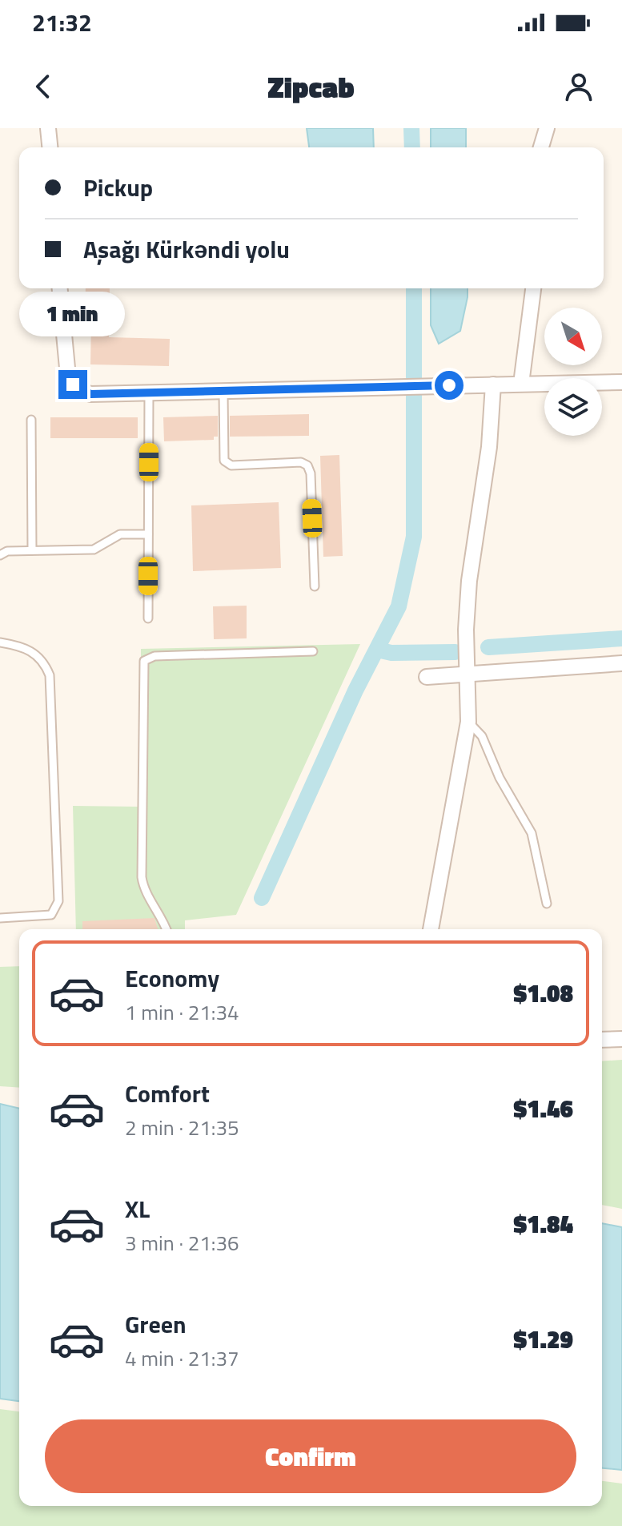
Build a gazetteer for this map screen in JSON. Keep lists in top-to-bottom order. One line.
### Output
{"north":"bottom right","page":{"status":"21:32","header":"Zipcab","banner":["Pickup","Aşağı Kürkəndi yolu"],"bubble":"1 min","list":[{"name":"Economy","note":"1 min · 21:34","value":"$1.08"},{"name":"Comfort","note":"2 min · 21:35","value":"$1.46"},{"name":"XL","note":"3 min · 21:36","value":"$1.84"},{"name":"Green","note":"4 min · 21:37","value":"$1.29"}],"buttons":"Confirm"}}
